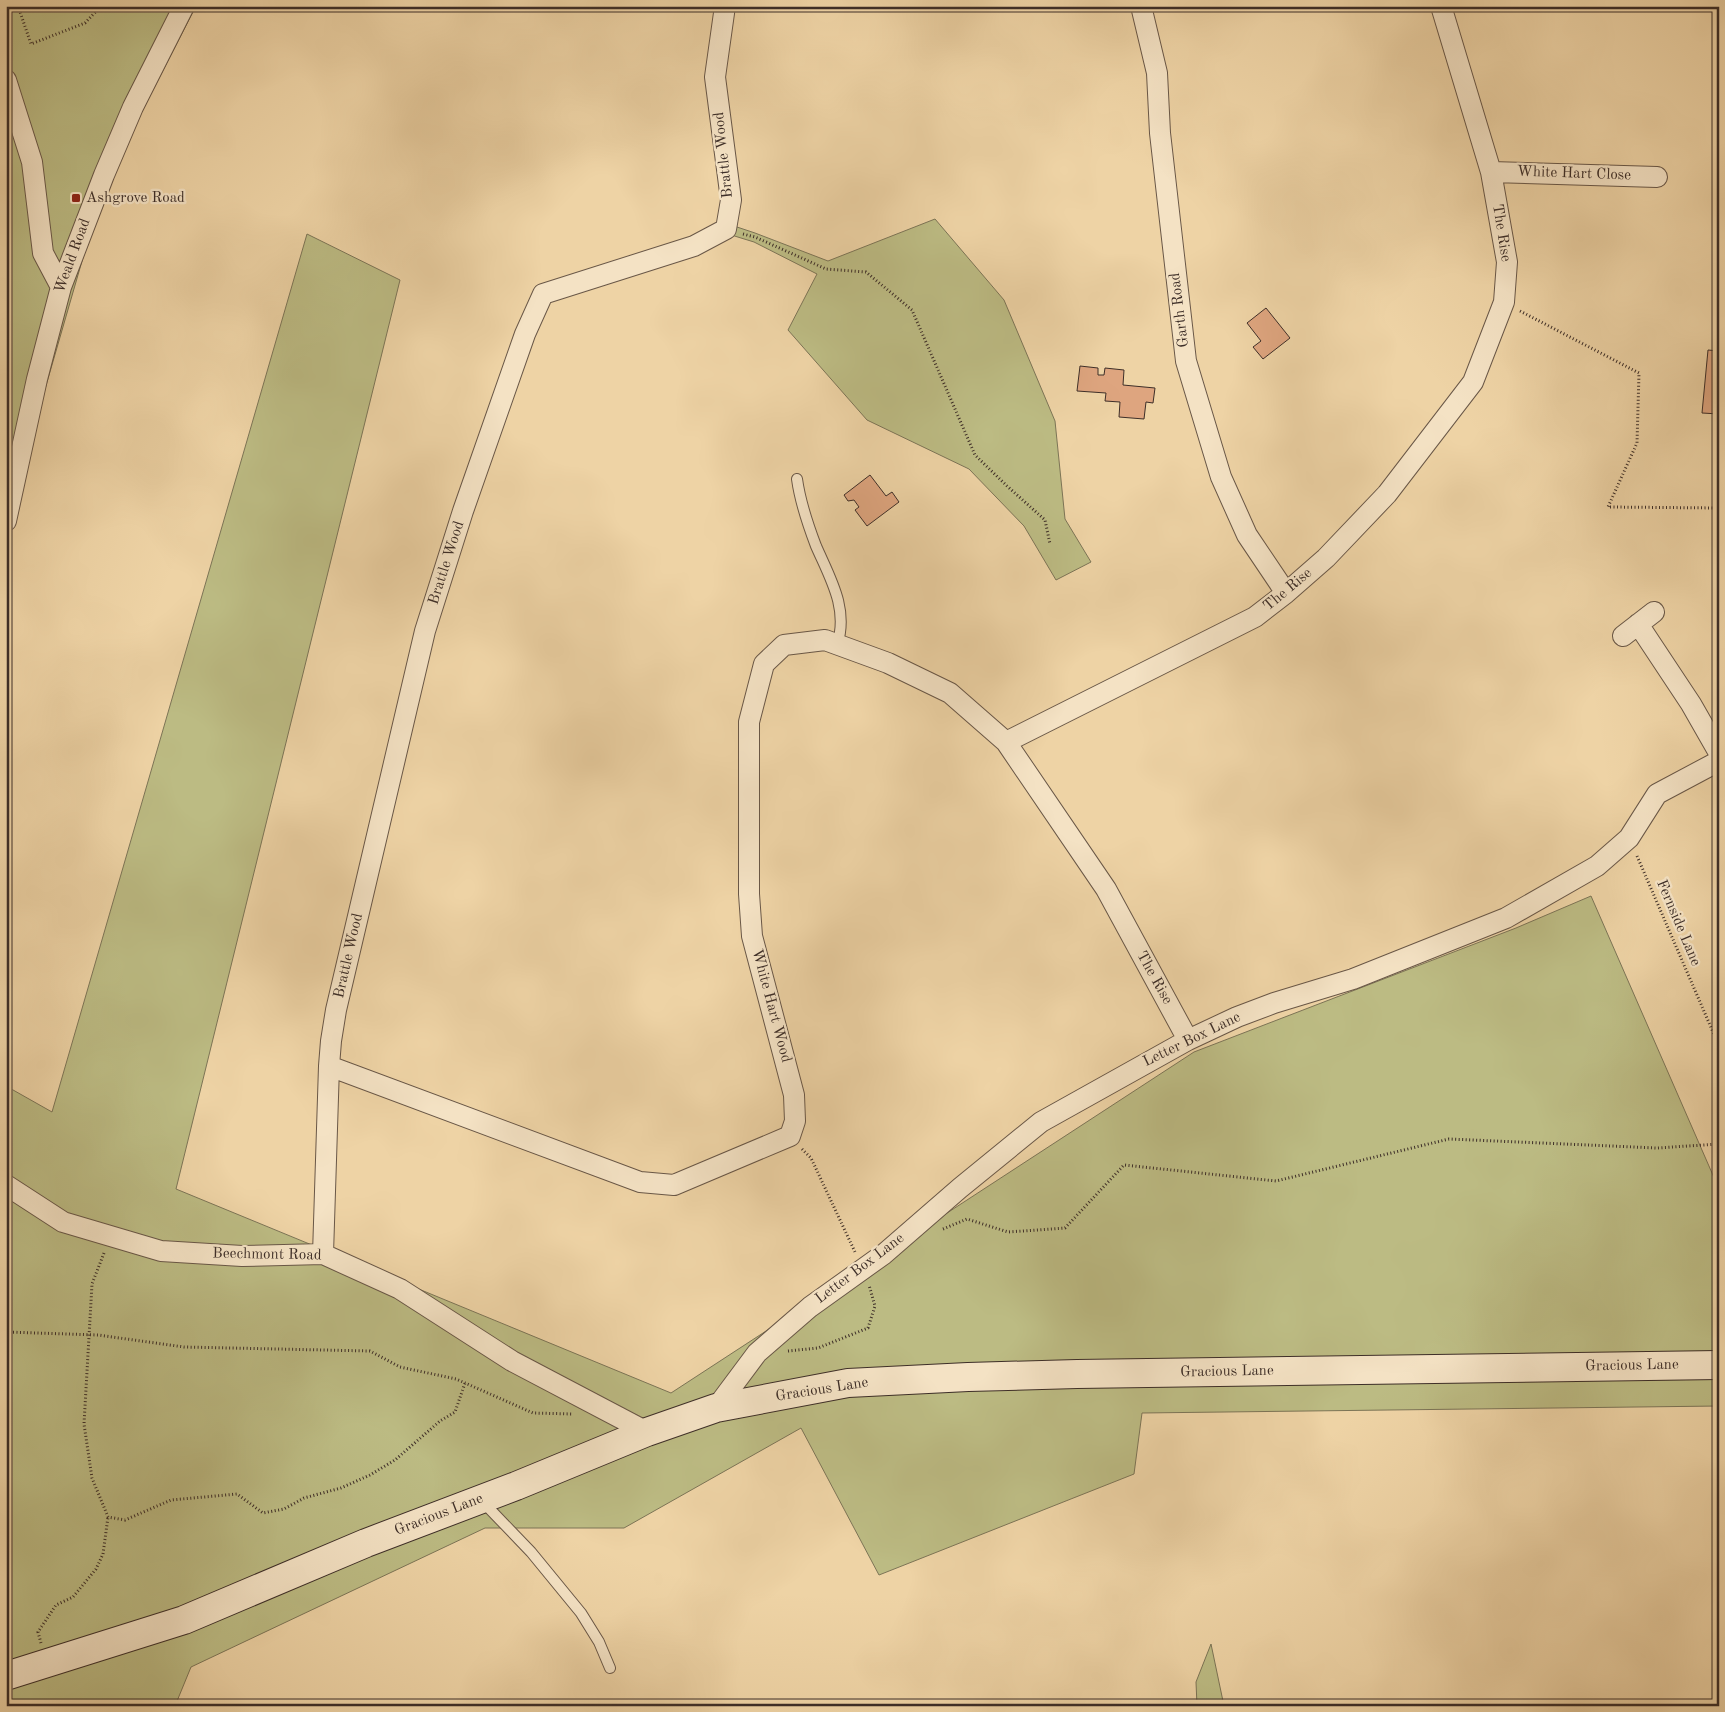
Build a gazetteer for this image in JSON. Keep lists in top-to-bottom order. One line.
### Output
{"streets":{"street":["Brattle Wood","White Hart Close","The Rise","Weald Road","Garth Road","White Hart Wood","Letter Box Lane","Beechmont Road","Gracious Lane"],"path":["Fernside Lane"]},"crossings":[["Brattle Wood","Beechmont Road"],["White Hart Close","The Rise"],["The Rise","Garth Road"],["The Rise","White Hart Wood"],["The Rise","Letter Box Lane"],["Fernside Lane","Letter Box Lane"],["Letter Box Lane","Gracious Lane"],["Beechmont Road","Gracious Lane"]],"places":{"transit":["Ashgrove Road"]}}
